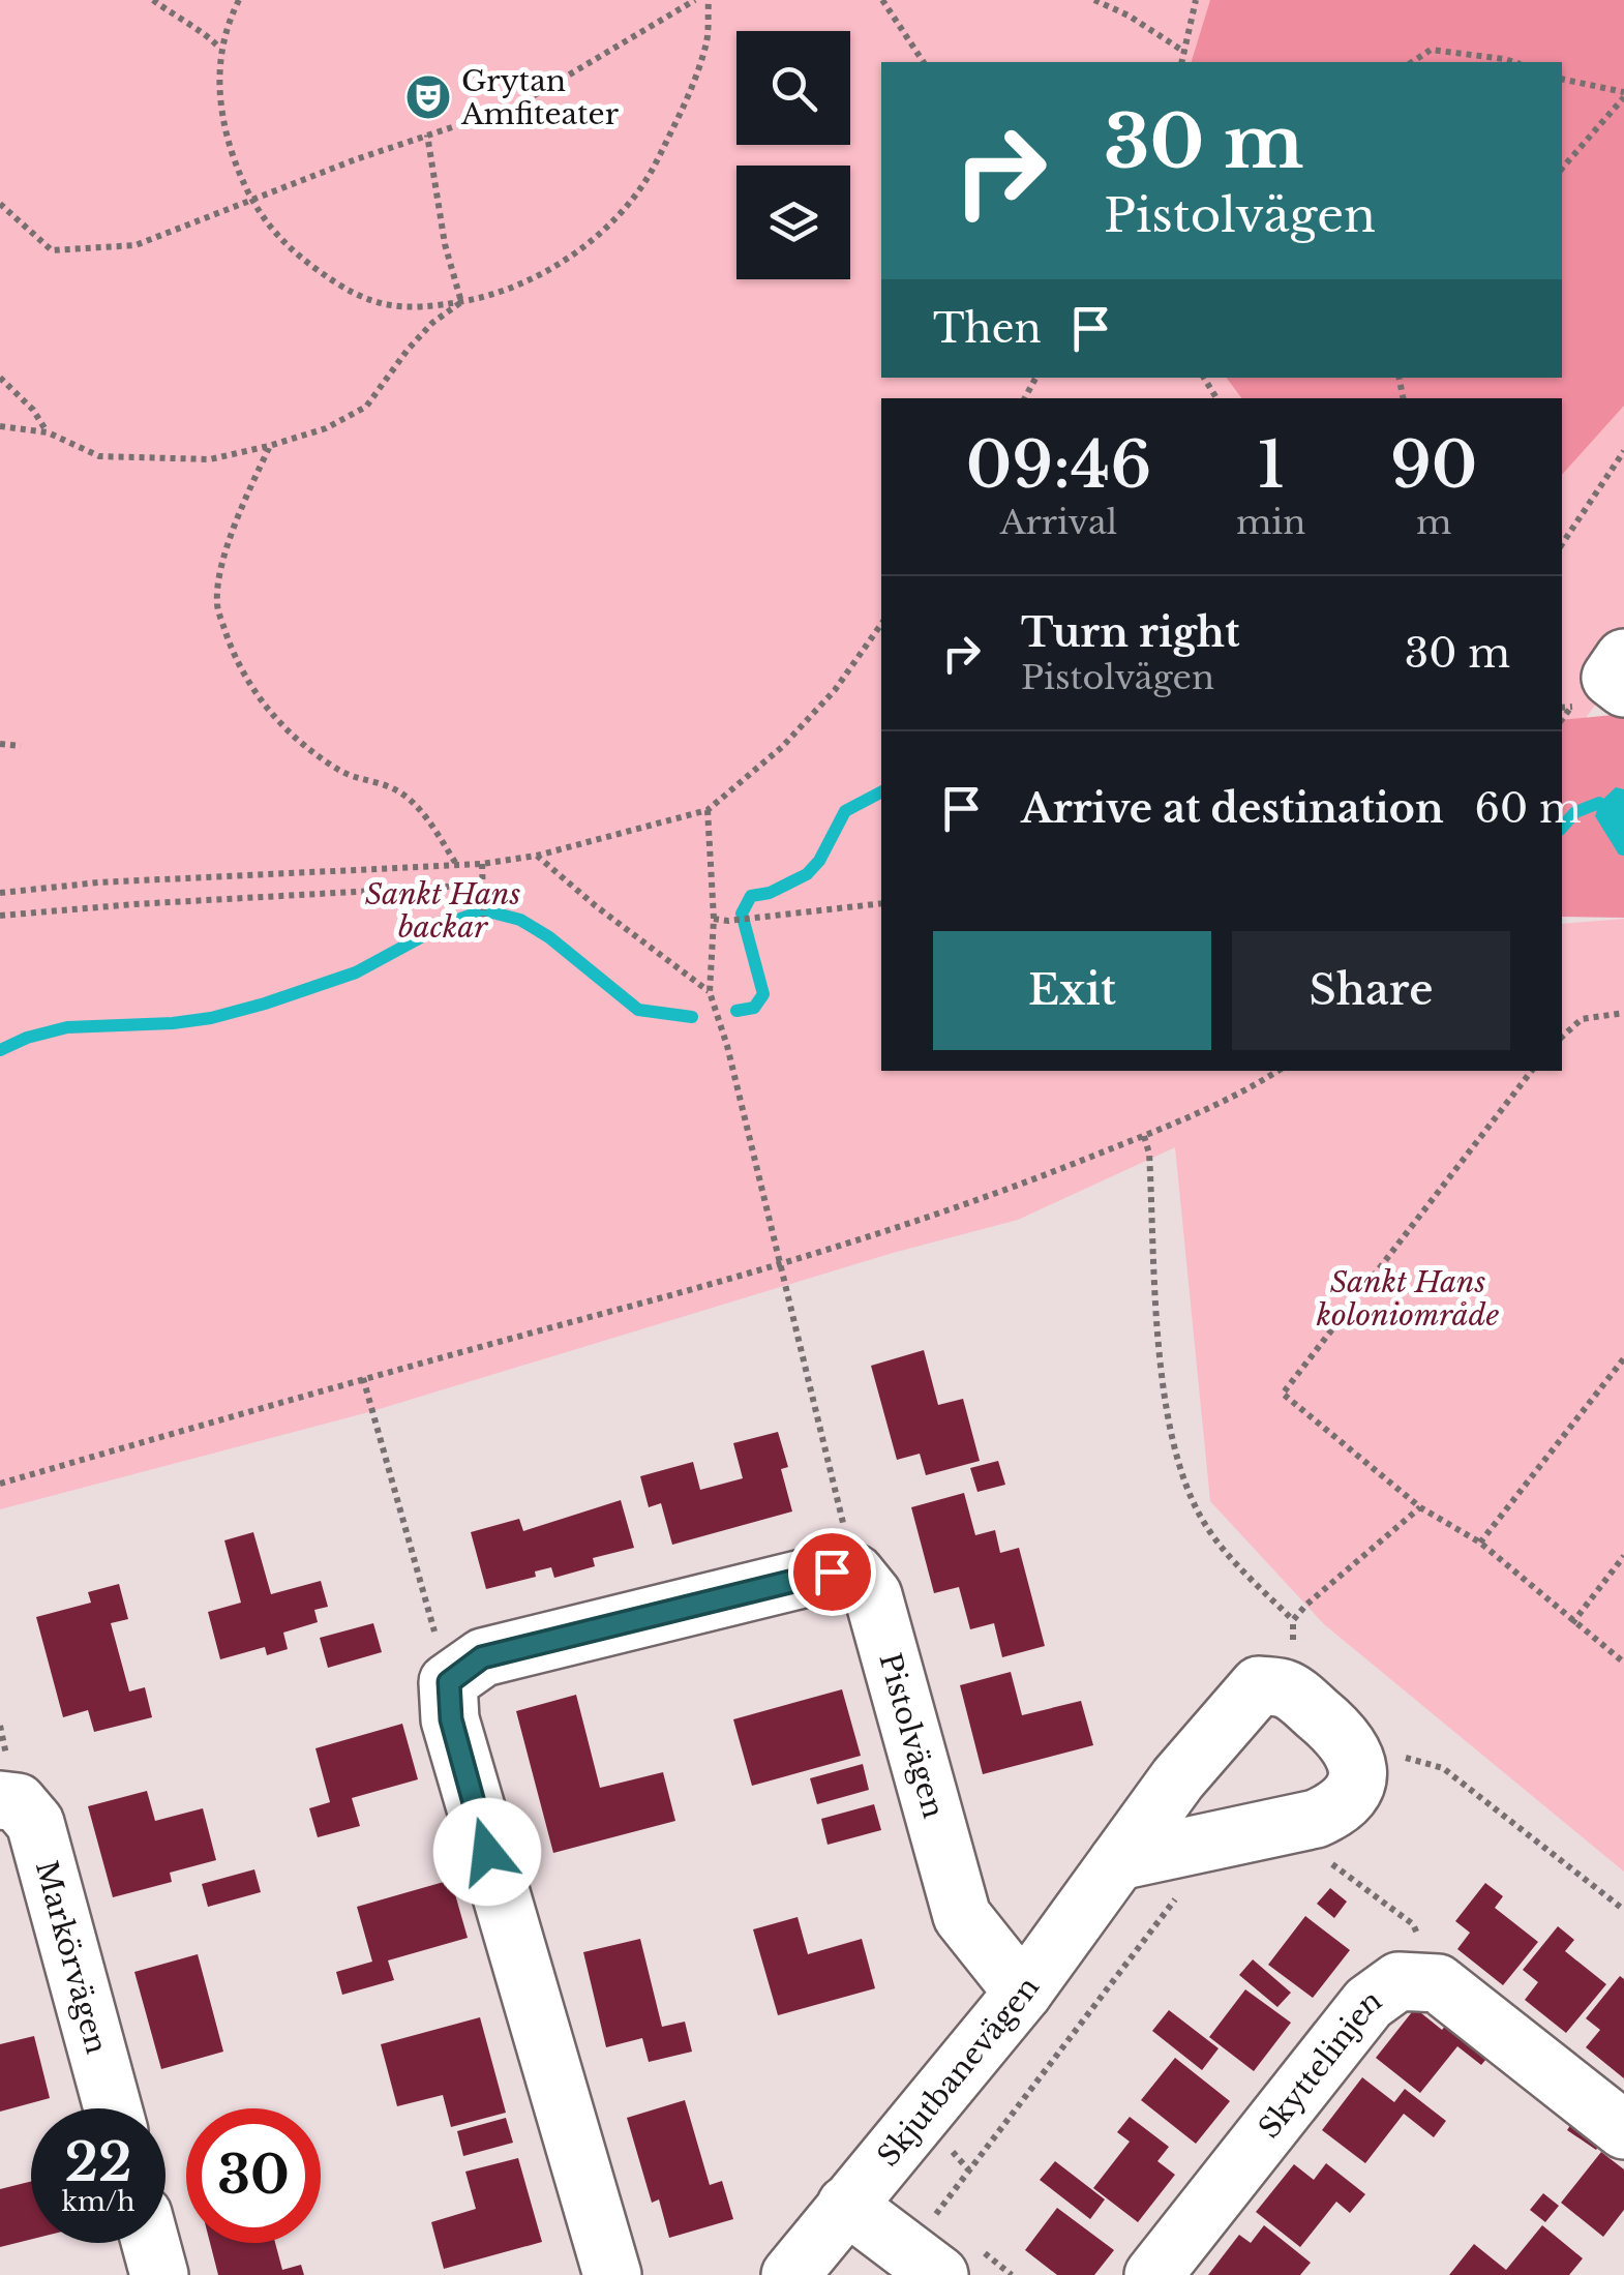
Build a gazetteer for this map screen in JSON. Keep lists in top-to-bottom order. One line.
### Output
{"streets":{"street":["Pistolvägen","Markörvägen","Skyttelinjen","Skjutbanevägen"]},"crossings":[["Pistolvägen","Skjutbanevägen"]],"parks":["Sankt Hans backar","Sankt Hans koloniområde"],"places":{"theatre":["Grytan Amfiteater"]},"page":{"turn":["30 m","Pistolvägen"],"then":"Then","eta":["09:46","Arrival","1","min","90","m"],"list":[{"name":"Turn right","note":"Pistolvägen","value":"30 m"},{"name":"Arrive at destination","value":"60 m"}],"buttons":["Exit","Share"],"speed":"22 km/h","limit":"30"}}
